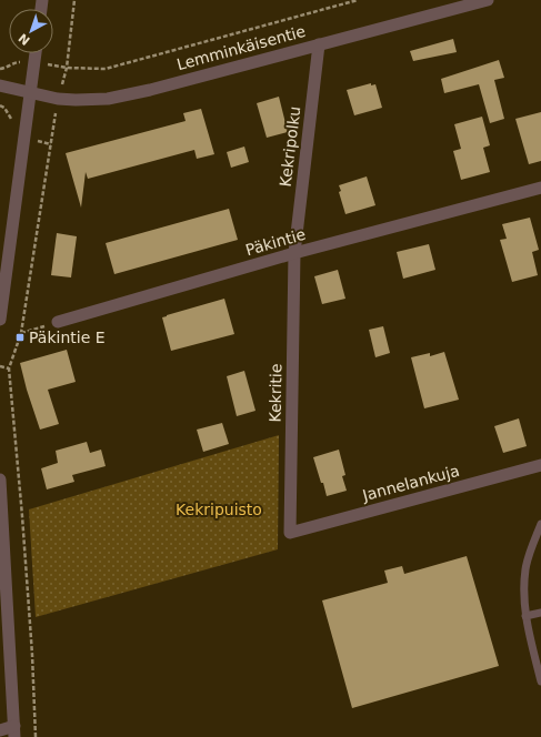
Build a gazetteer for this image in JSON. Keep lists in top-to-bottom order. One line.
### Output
{"streets":{"street":["Lemminkäisentie","Kekripolku","Päkintie","Kekritie","Jannelankuja"]},"crossings":[["Lemminkäisentie","Kekripolku"],["Kekripolku","Päkintie"],["Kekripolku","Kekritie"],["Päkintie","Kekritie"],["Kekritie","Jannelankuja"]],"parks":["Kekripuisto"],"places":{"transit":["Päkintie E"]},"north":"bottom left"}
